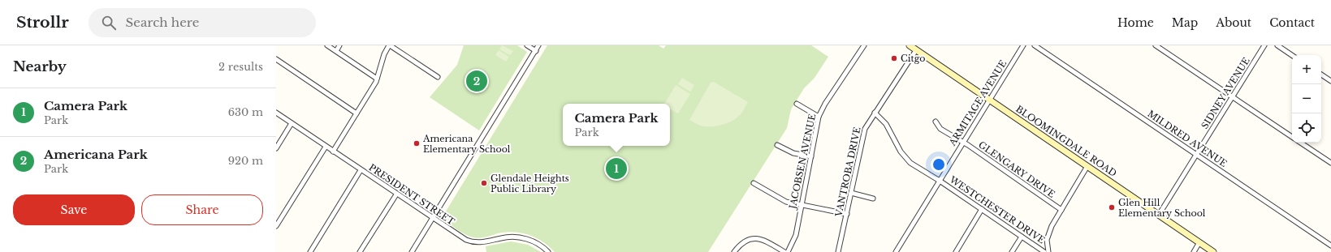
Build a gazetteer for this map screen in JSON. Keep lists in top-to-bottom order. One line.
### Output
{"streets":{"main road":["BLOOMINGDALE ROAD"],"street":["SIDNEY AVENUE","ARMITAGE AVENUE","MILDRED AVENUE","JACOBSEN AVENUE","GLENGARY DRIVE","VANTROBA DRIVE","PRESIDENT STREET","WESTCHESTER DRIVE"]},"crossings":[["SIDNEY AVENUE","MILDRED AVENUE"],["SIDNEY AVENUE","BLOOMINGDALE ROAD"],["ARMITAGE AVENUE","BLOOMINGDALE ROAD"],["ARMITAGE AVENUE","GLENGARY DRIVE"],["ARMITAGE AVENUE","WESTCHESTER DRIVE"],["BLOOMINGDALE ROAD","VANTROBA DRIVE"],["VANTROBA DRIVE","WESTCHESTER DRIVE"]],"places":["Citgo","Americana Elementary School","Glendale Heights Public Library","Glen Hill Elementary School"],"page":{"header":"Strollr","search":"Search here","nav":["Home","Map","About","Contact"],"heading":["Nearby","2 results"],"map_buttons":["+","−"],"pins":["2","1"],"list":[{"mark":"1","name":"Camera Park","note":"Park","value":"630 m"},{"mark":"2","name":"Americana Park","note":"Park","value":"920 m"}],"popup":["Camera Park","Park"],"buttons":["Save","Share"]}}
